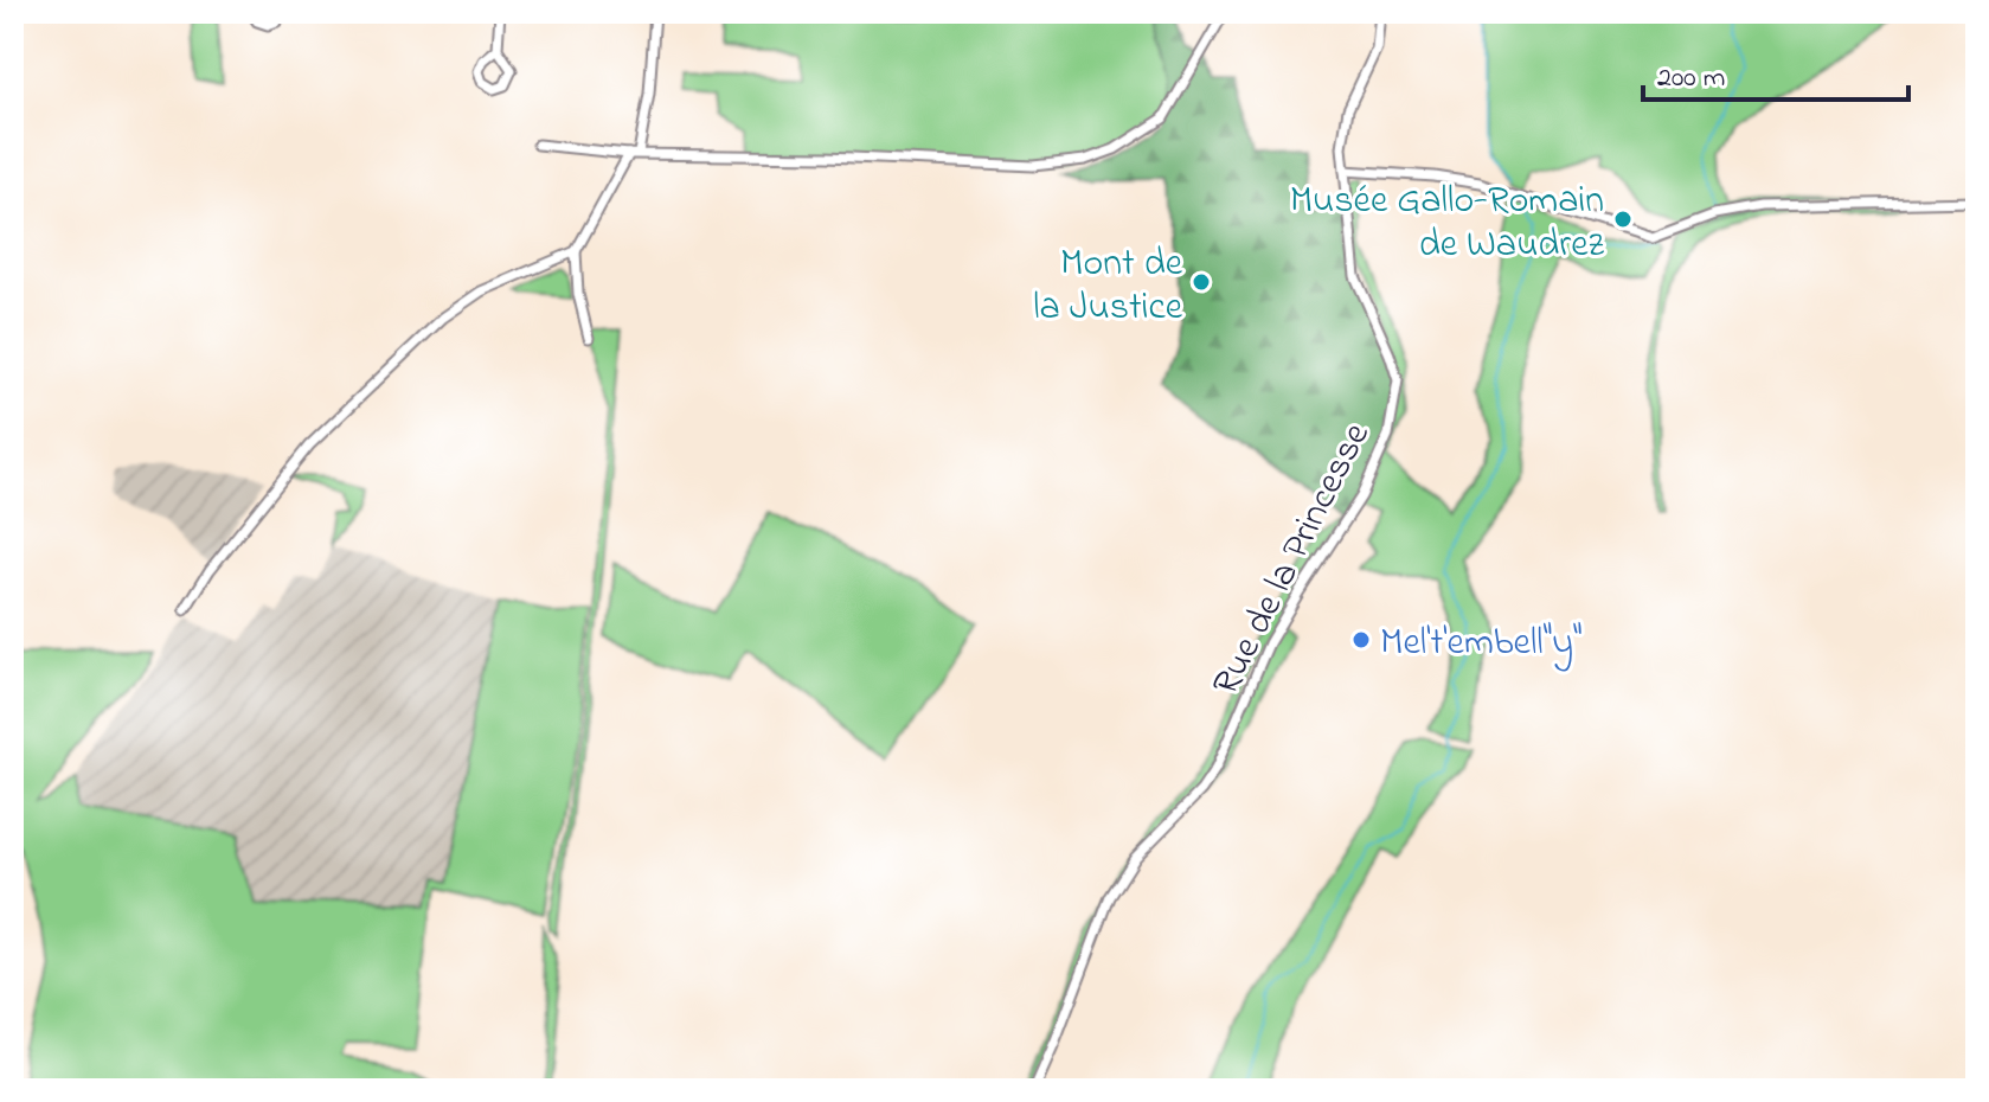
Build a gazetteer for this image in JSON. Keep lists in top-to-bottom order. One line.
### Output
{"streets":{"street":["Rue de la Princesse"]},"places":["Musée Gallo-Romain de Waudrez","Mont de la Justice","Mel't'embell\"y\""],"scale_bar":"200 m"}
